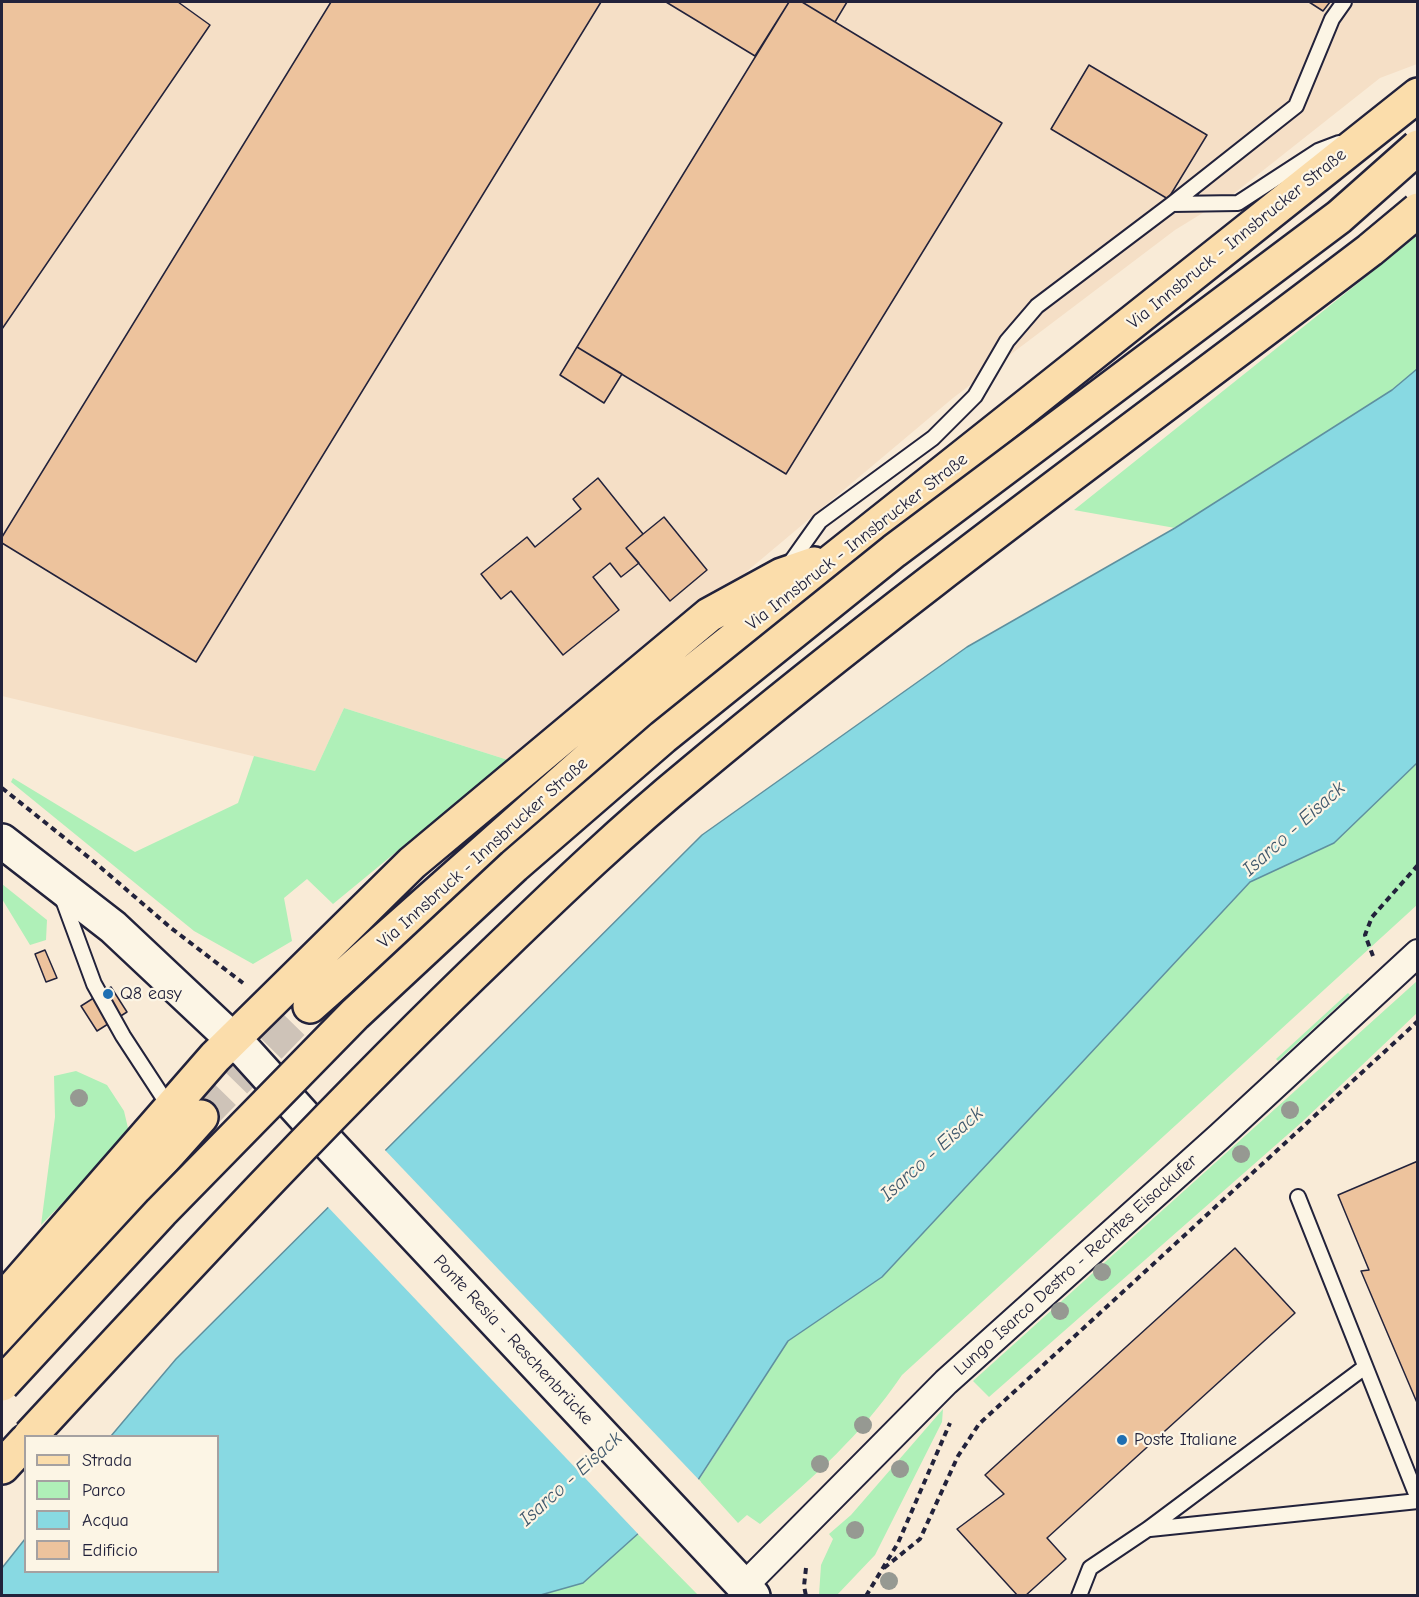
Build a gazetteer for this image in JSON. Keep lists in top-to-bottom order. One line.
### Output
{"streets":{"main road":["Via Innsbruck - Innsbrucker Straße","Ponte Resia - Reschenbrücke"],"street":["Lungo Isarco Destro - Rechtes Eisackufer"]},"crossings":[["Lungo Isarco Destro - Rechtes Eisackufer","Ponte Resia - Reschenbrücke"]],"water":["Isarco - Eisack"],"places":["Q8 easy","Poste Italiane"],"legend":["Strada","Parco","Acqua","Edificio"]}
